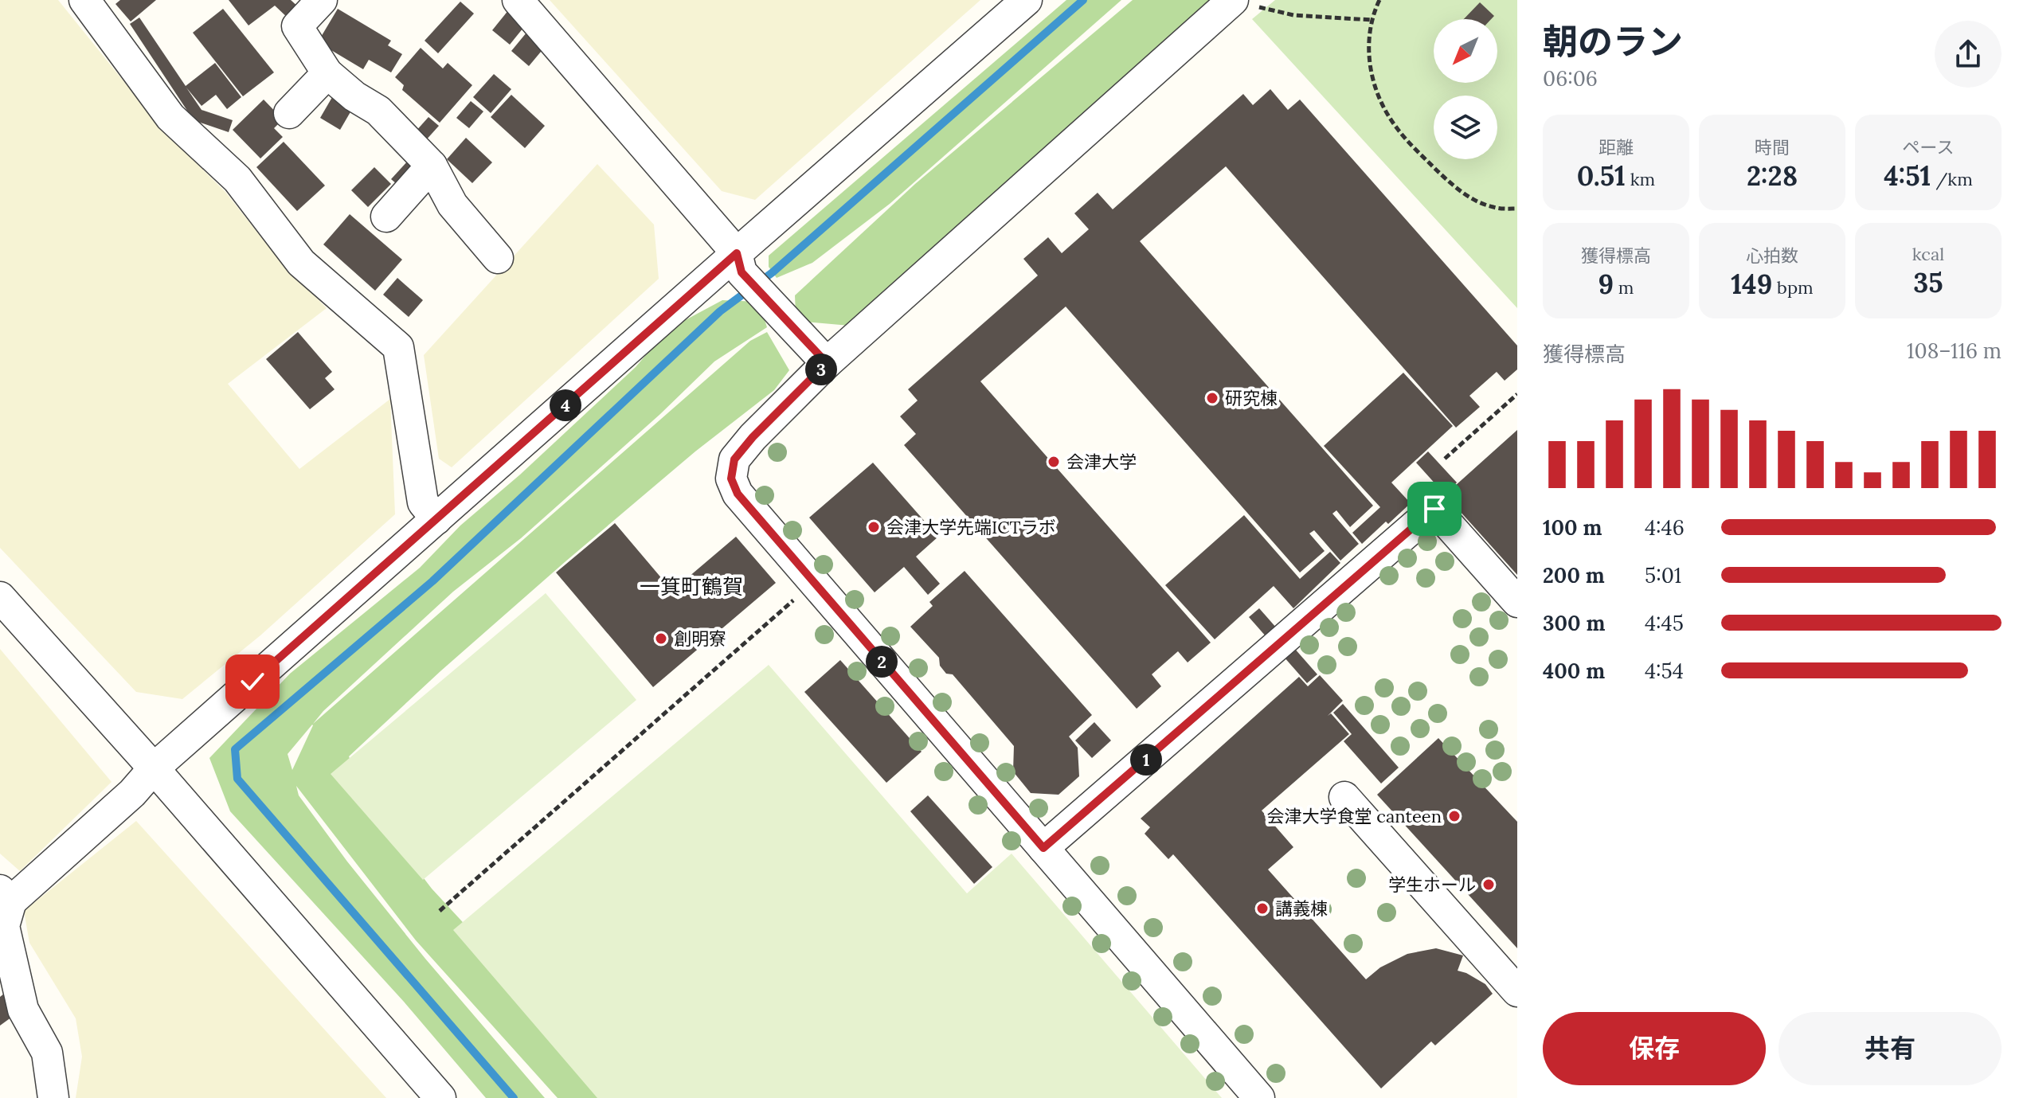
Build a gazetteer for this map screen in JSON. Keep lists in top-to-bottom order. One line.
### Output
{"districts":["一箕町鶴賀"],"places":["研究棟","会津大学","会津大学先端ICTラボ","創明寮","会津大学食堂 canteen","学生ホール","講義棟"],"north":"bottom left","page":{"heading":["朝のラン","06:06"],"stats":[["距離","0.51 km"],["時間","2:28"],["ペース","4:51 /km"],["獲得標高","9 m"],["心拍数","149 bpm"],["kcal","35"]],"chart":["獲得標高","108–116 m"],"pins":["3","4","2","1"],"list":[{"name":"100 m","note":"4:46"},{"name":"200 m","note":"5:01"},{"name":"300 m","note":"4:45"},{"name":"400 m","note":"4:54"}],"buttons":["保存","共有"]}}
